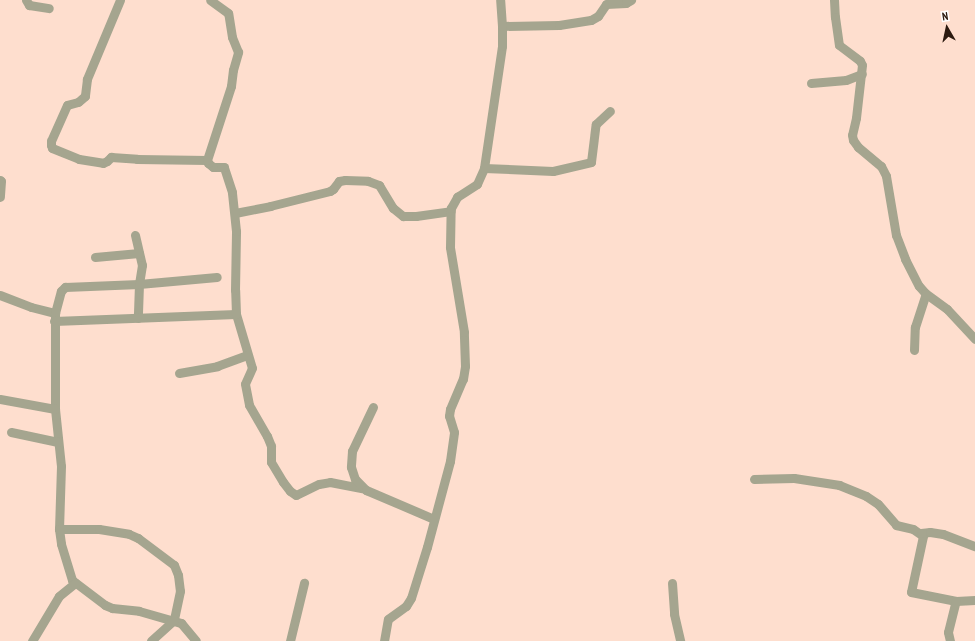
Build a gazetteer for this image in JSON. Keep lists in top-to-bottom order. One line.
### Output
{"north":"top"}
